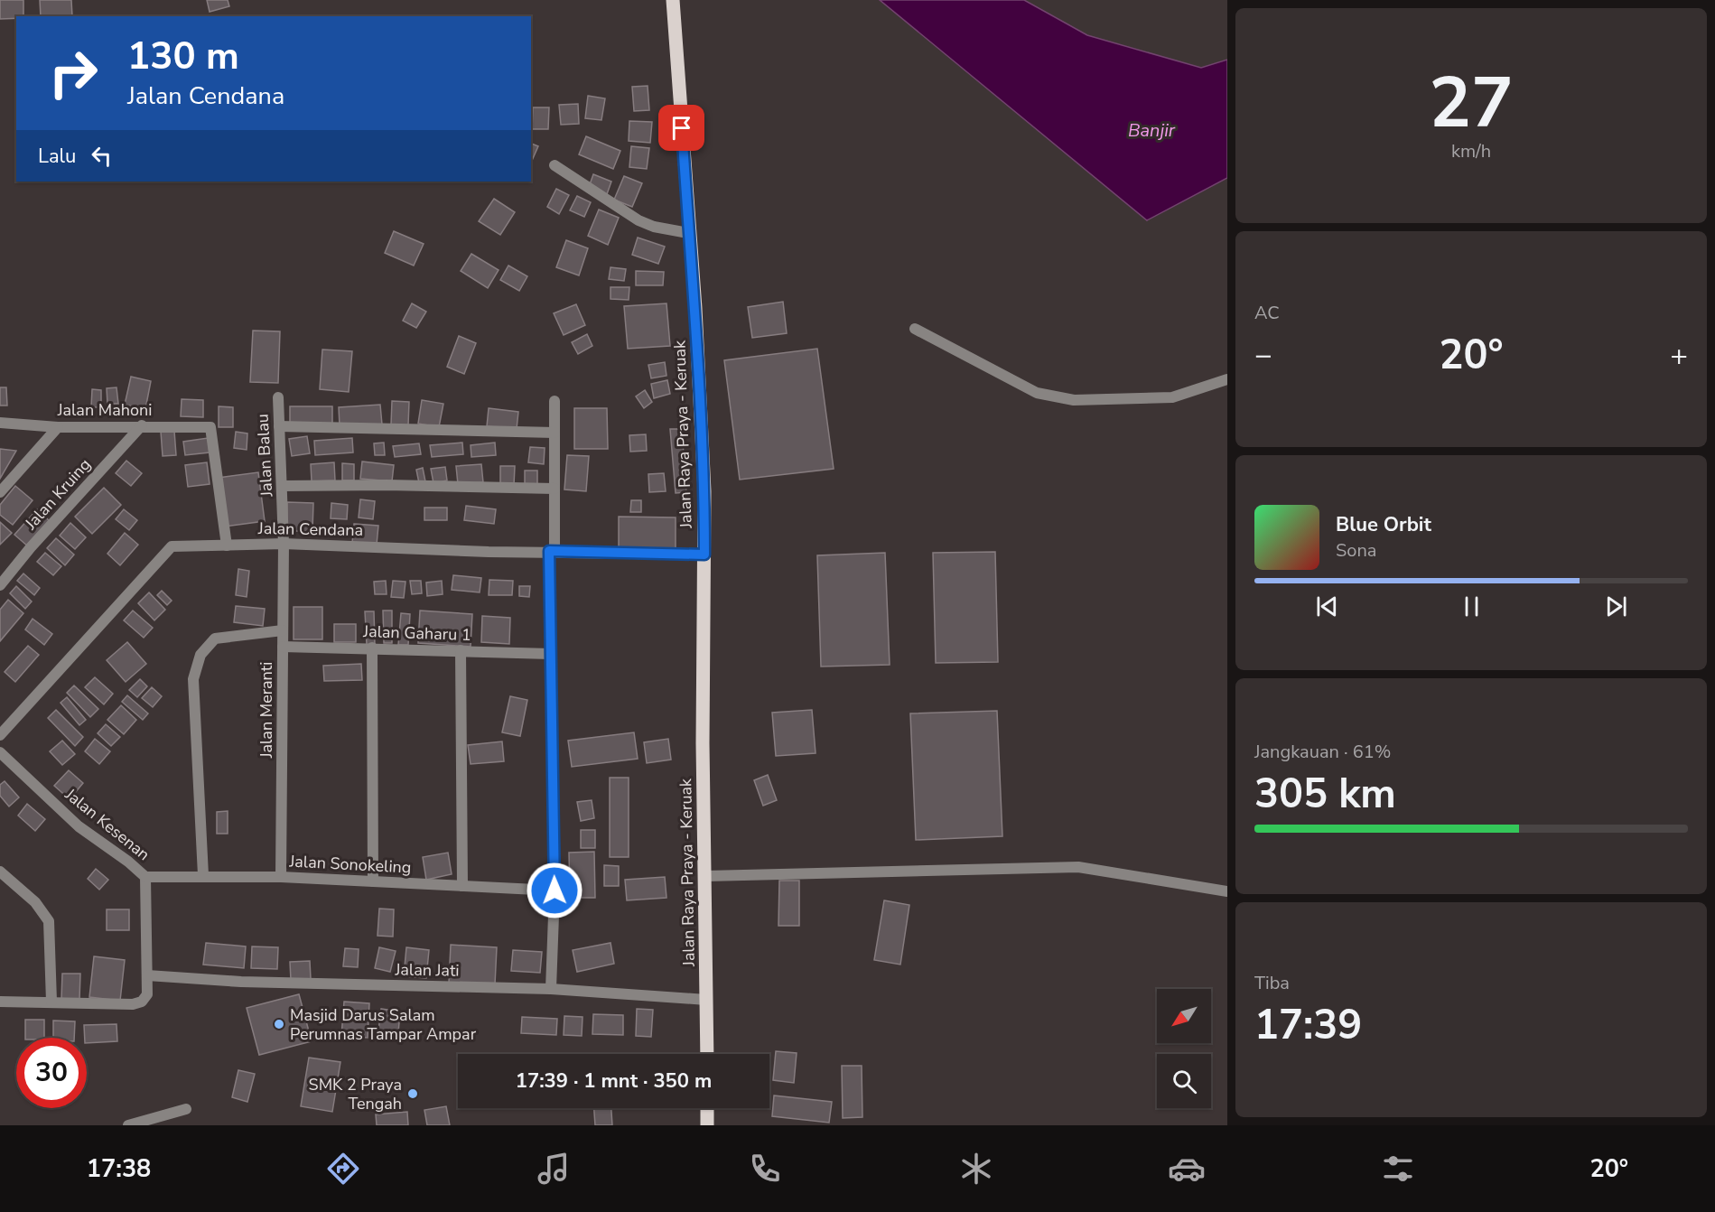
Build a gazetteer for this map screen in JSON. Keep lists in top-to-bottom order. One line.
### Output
{"streets":{"main road":["Jalan Raya Praya - Keruak"],"street":["Jalan Mahoni","Jalan Balau","Jalan Kruing","Jalan Cendana","Jalan Gaharu 1","Jalan Meranti","Jalan Kesenan","Jalan Sonokeling","Jalan Jati"]},"crossings":[["Jalan Mahoni","Jalan Kruing"],["Jalan Mahoni","Jalan Cendana"],["Jalan Raya Praya - Keruak","Jalan Cendana"],["Jalan Raya Praya - Keruak","Jalan Jati"],["Jalan Balau","Jalan Cendana"],["Jalan Balau","Jalan Meranti"],["Jalan Cendana","Jalan Meranti"],["Jalan Gaharu 1","Jalan Meranti"],["Jalan Meranti","Jalan Sonokeling"],["Jalan Kesenan","Jalan Sonokeling"],["Jalan Kesenan","Jalan Jati"]],"water":["Banjir"],"places":["Masjid Darus Salam Perumnas Tampar Ampar","SMK 2 Praya Tengah"],"north":"bottom left","page":{"tile":[["27","km/h"],"AC",["Jangkauan · 61%","305 km"],["Tiba","17:39"]],"turn":["130 m","Jalan Cendana"],"then":"Lalu","heat":["−","20°","+"],"song":["Blue Orbit","Sona"],"limit":"30","trip":"17:39 · 1 mnt · 350 m","tabs":["17:38","20°"]}}
